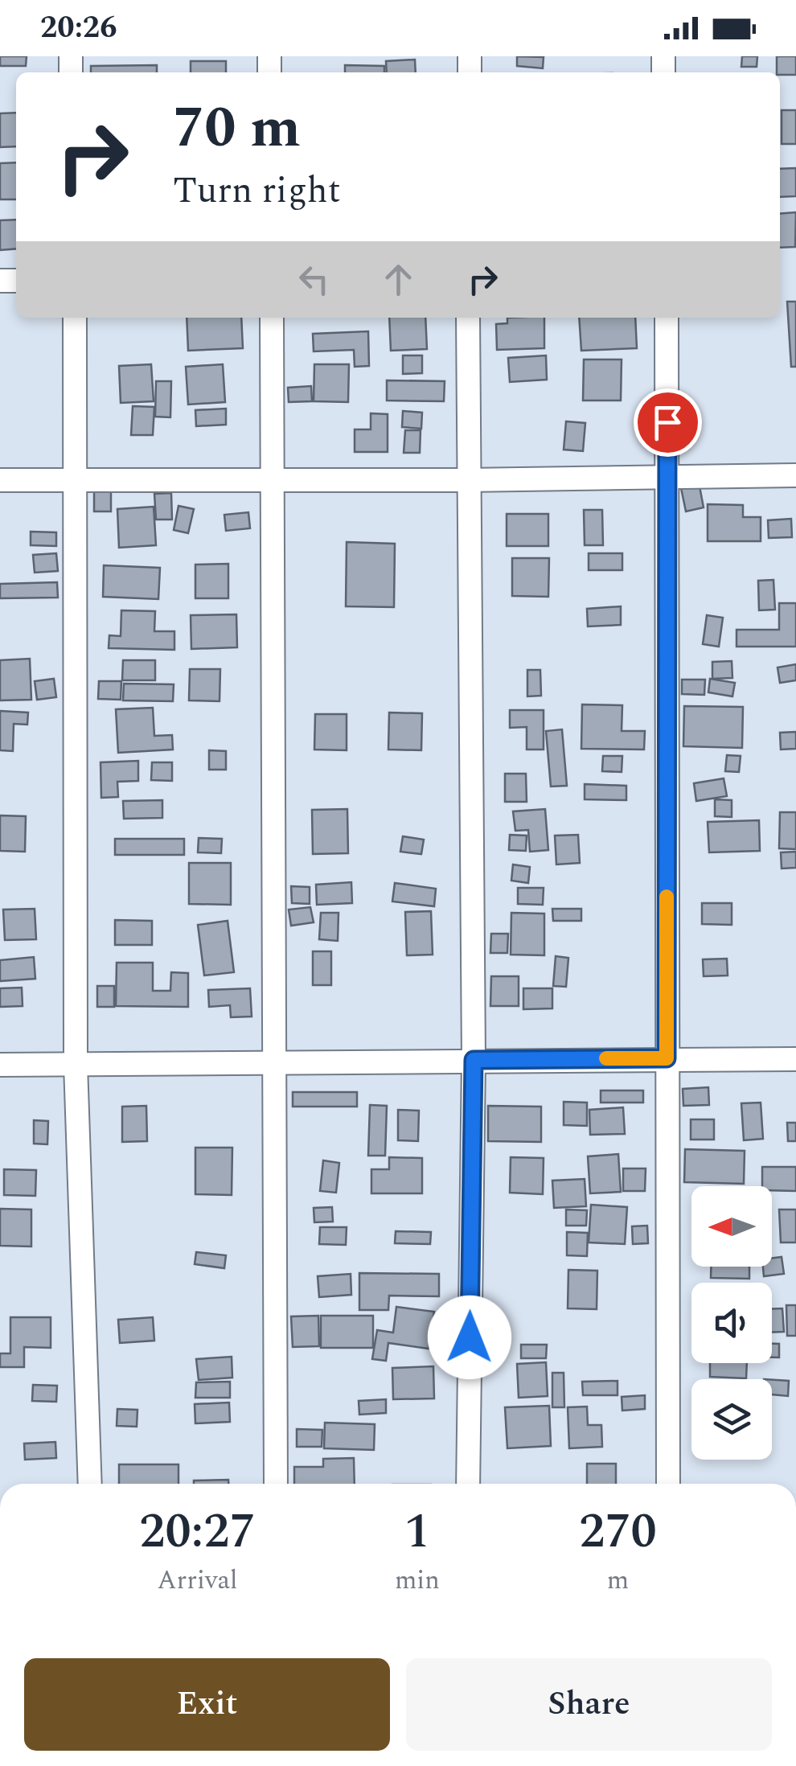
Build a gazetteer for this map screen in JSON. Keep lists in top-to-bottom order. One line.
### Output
{"north":"left","page":{"status":"20:26","turn":["70 m","Turn right"],"eta":["20:27","Arrival","1","min","270","m"],"buttons":["Exit","Share"]}}
